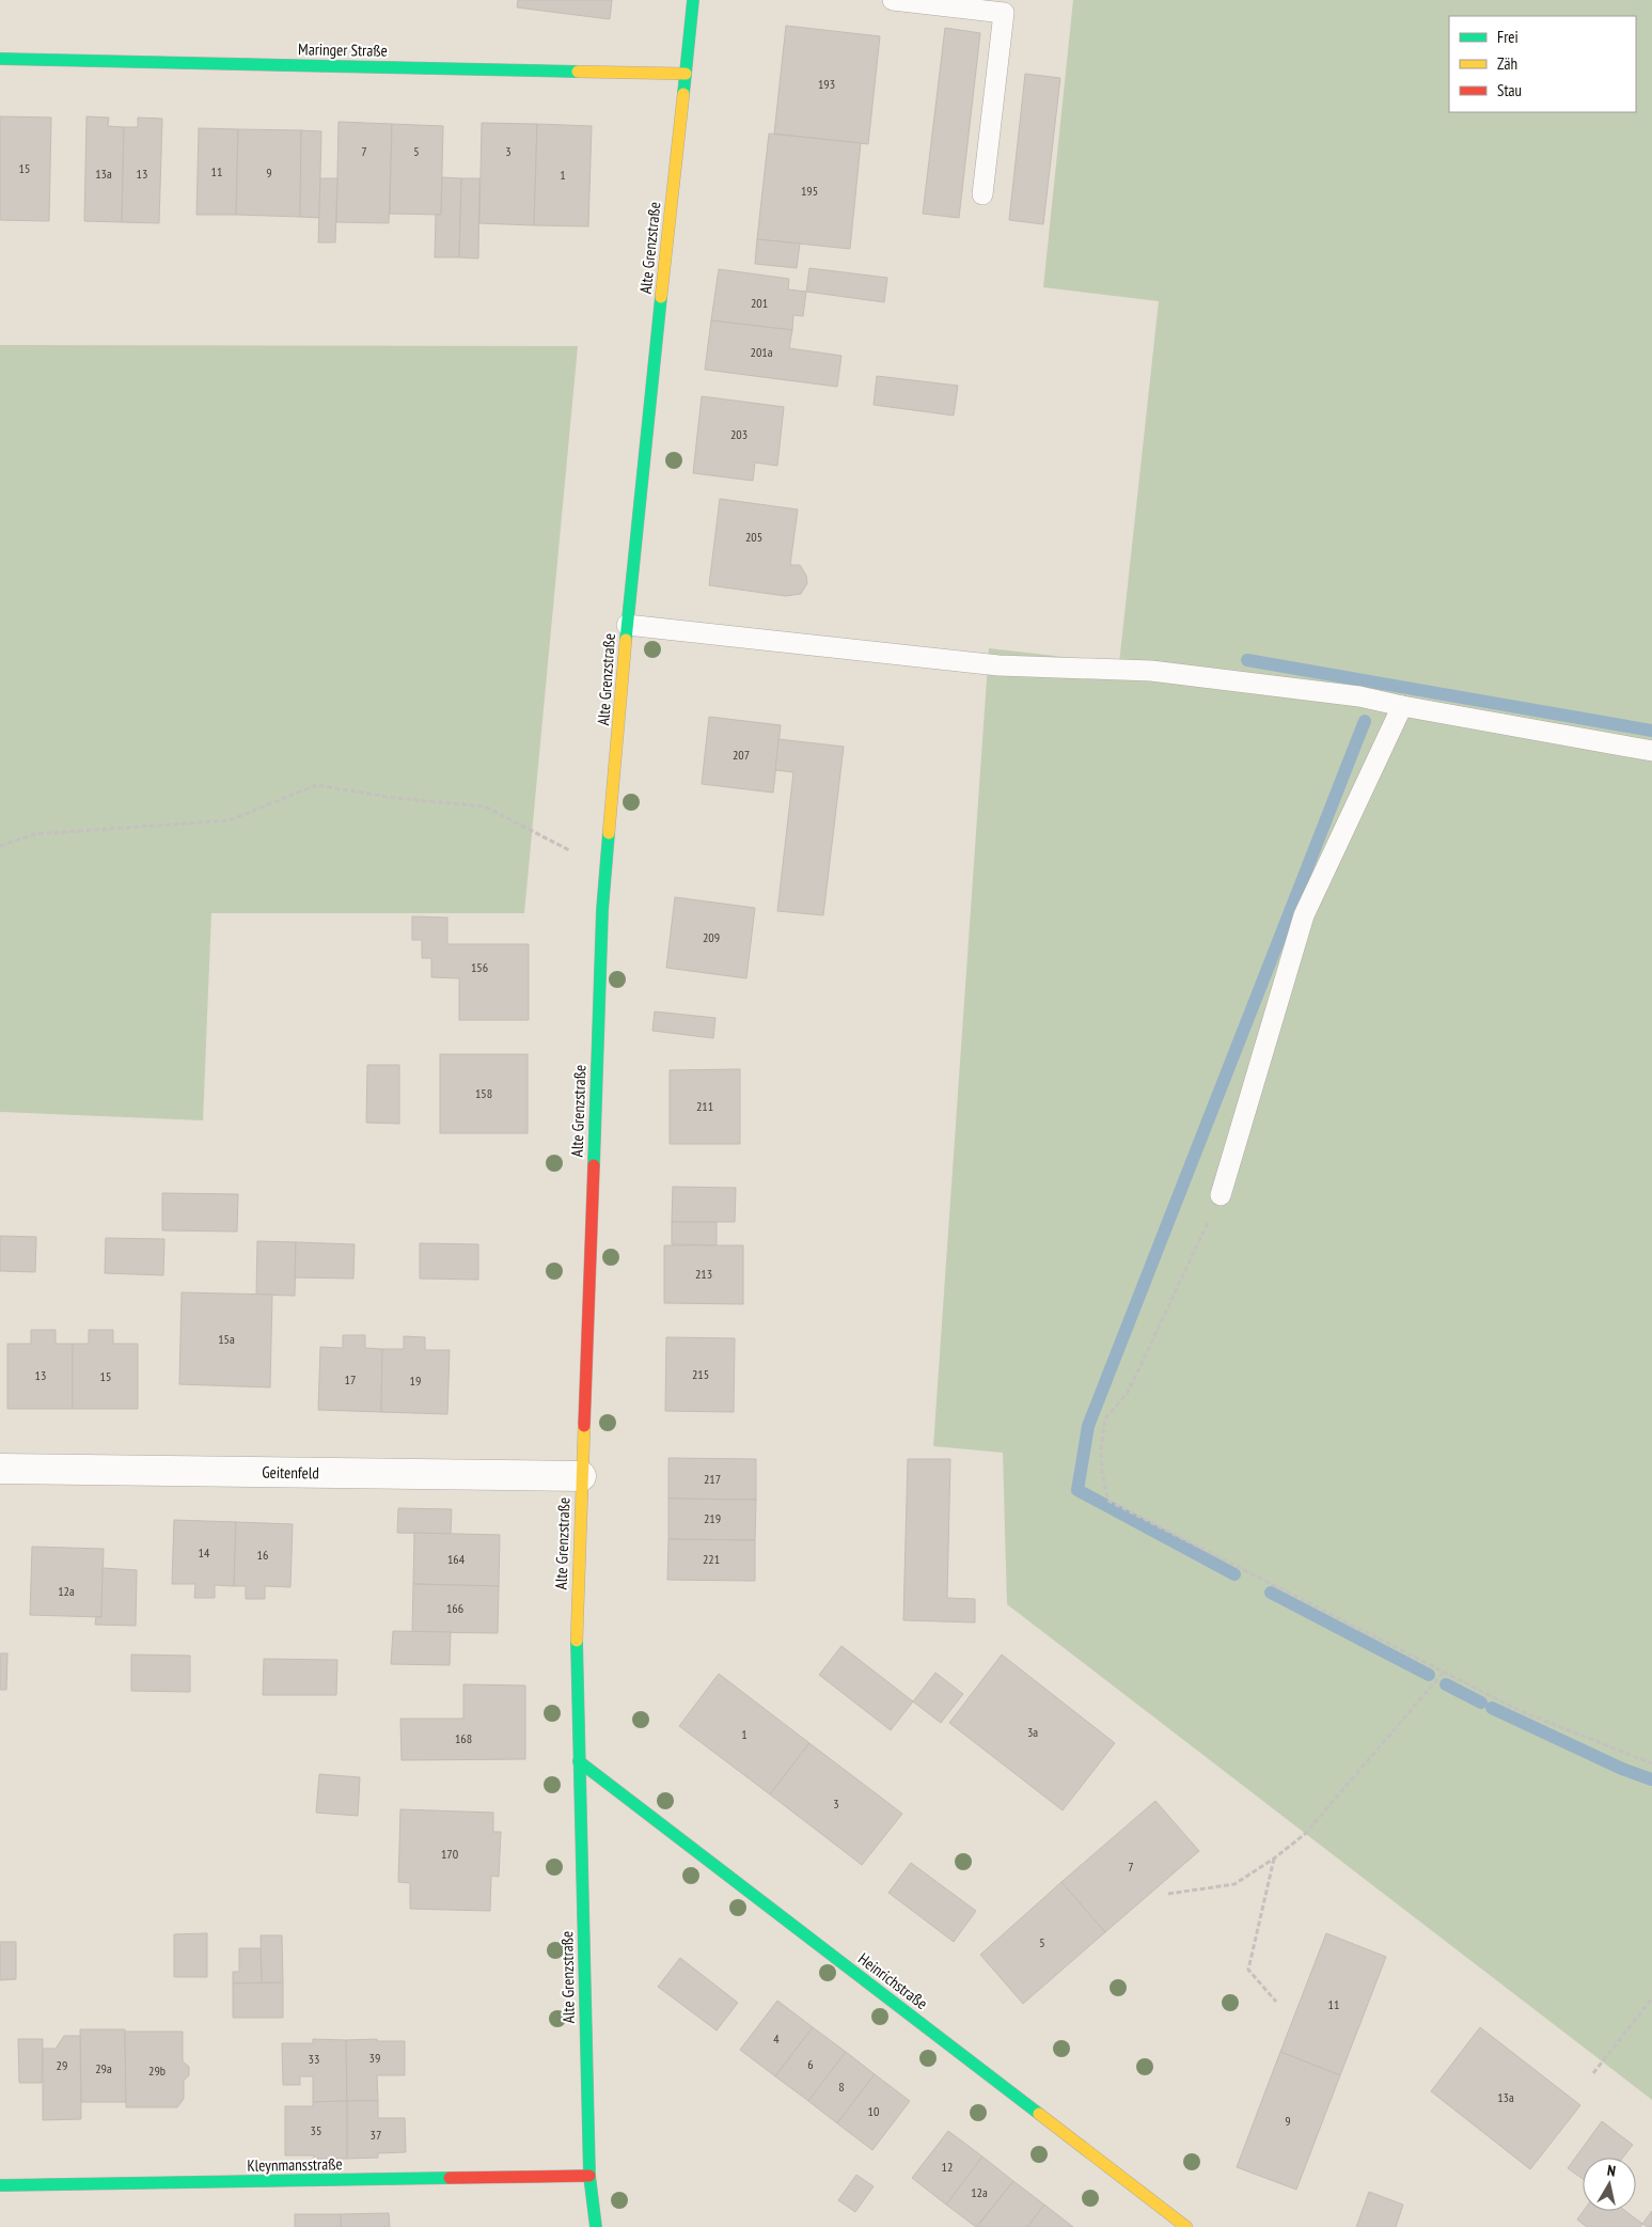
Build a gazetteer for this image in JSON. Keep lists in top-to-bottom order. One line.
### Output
{"streets":{"street":["Maringer Straße","Alte Grenzstraße","Geitenfeld","Heinrichstraße","Kleynmansstraße"]},"crossings":[["Maringer Straße","Alte Grenzstraße"],["Alte Grenzstraße","Geitenfeld"],["Alte Grenzstraße","Heinrichstraße"],["Alte Grenzstraße","Kleynmansstraße"]],"house_numbers":["193","7","5","3","15","11","9","13a","13","1","195","201","201a","203","205","207","209","156","158","211","213","15a","215","13","15","17","19","217","219","14","16","164","221","12a","166","3a","1","168","3","170","7","5","11","4","39","33","6","29","29a","29b","8","13a","10","9","35","37","12","12a"],"legend":["Frei","Zäh","Stau"],"north":"top"}
